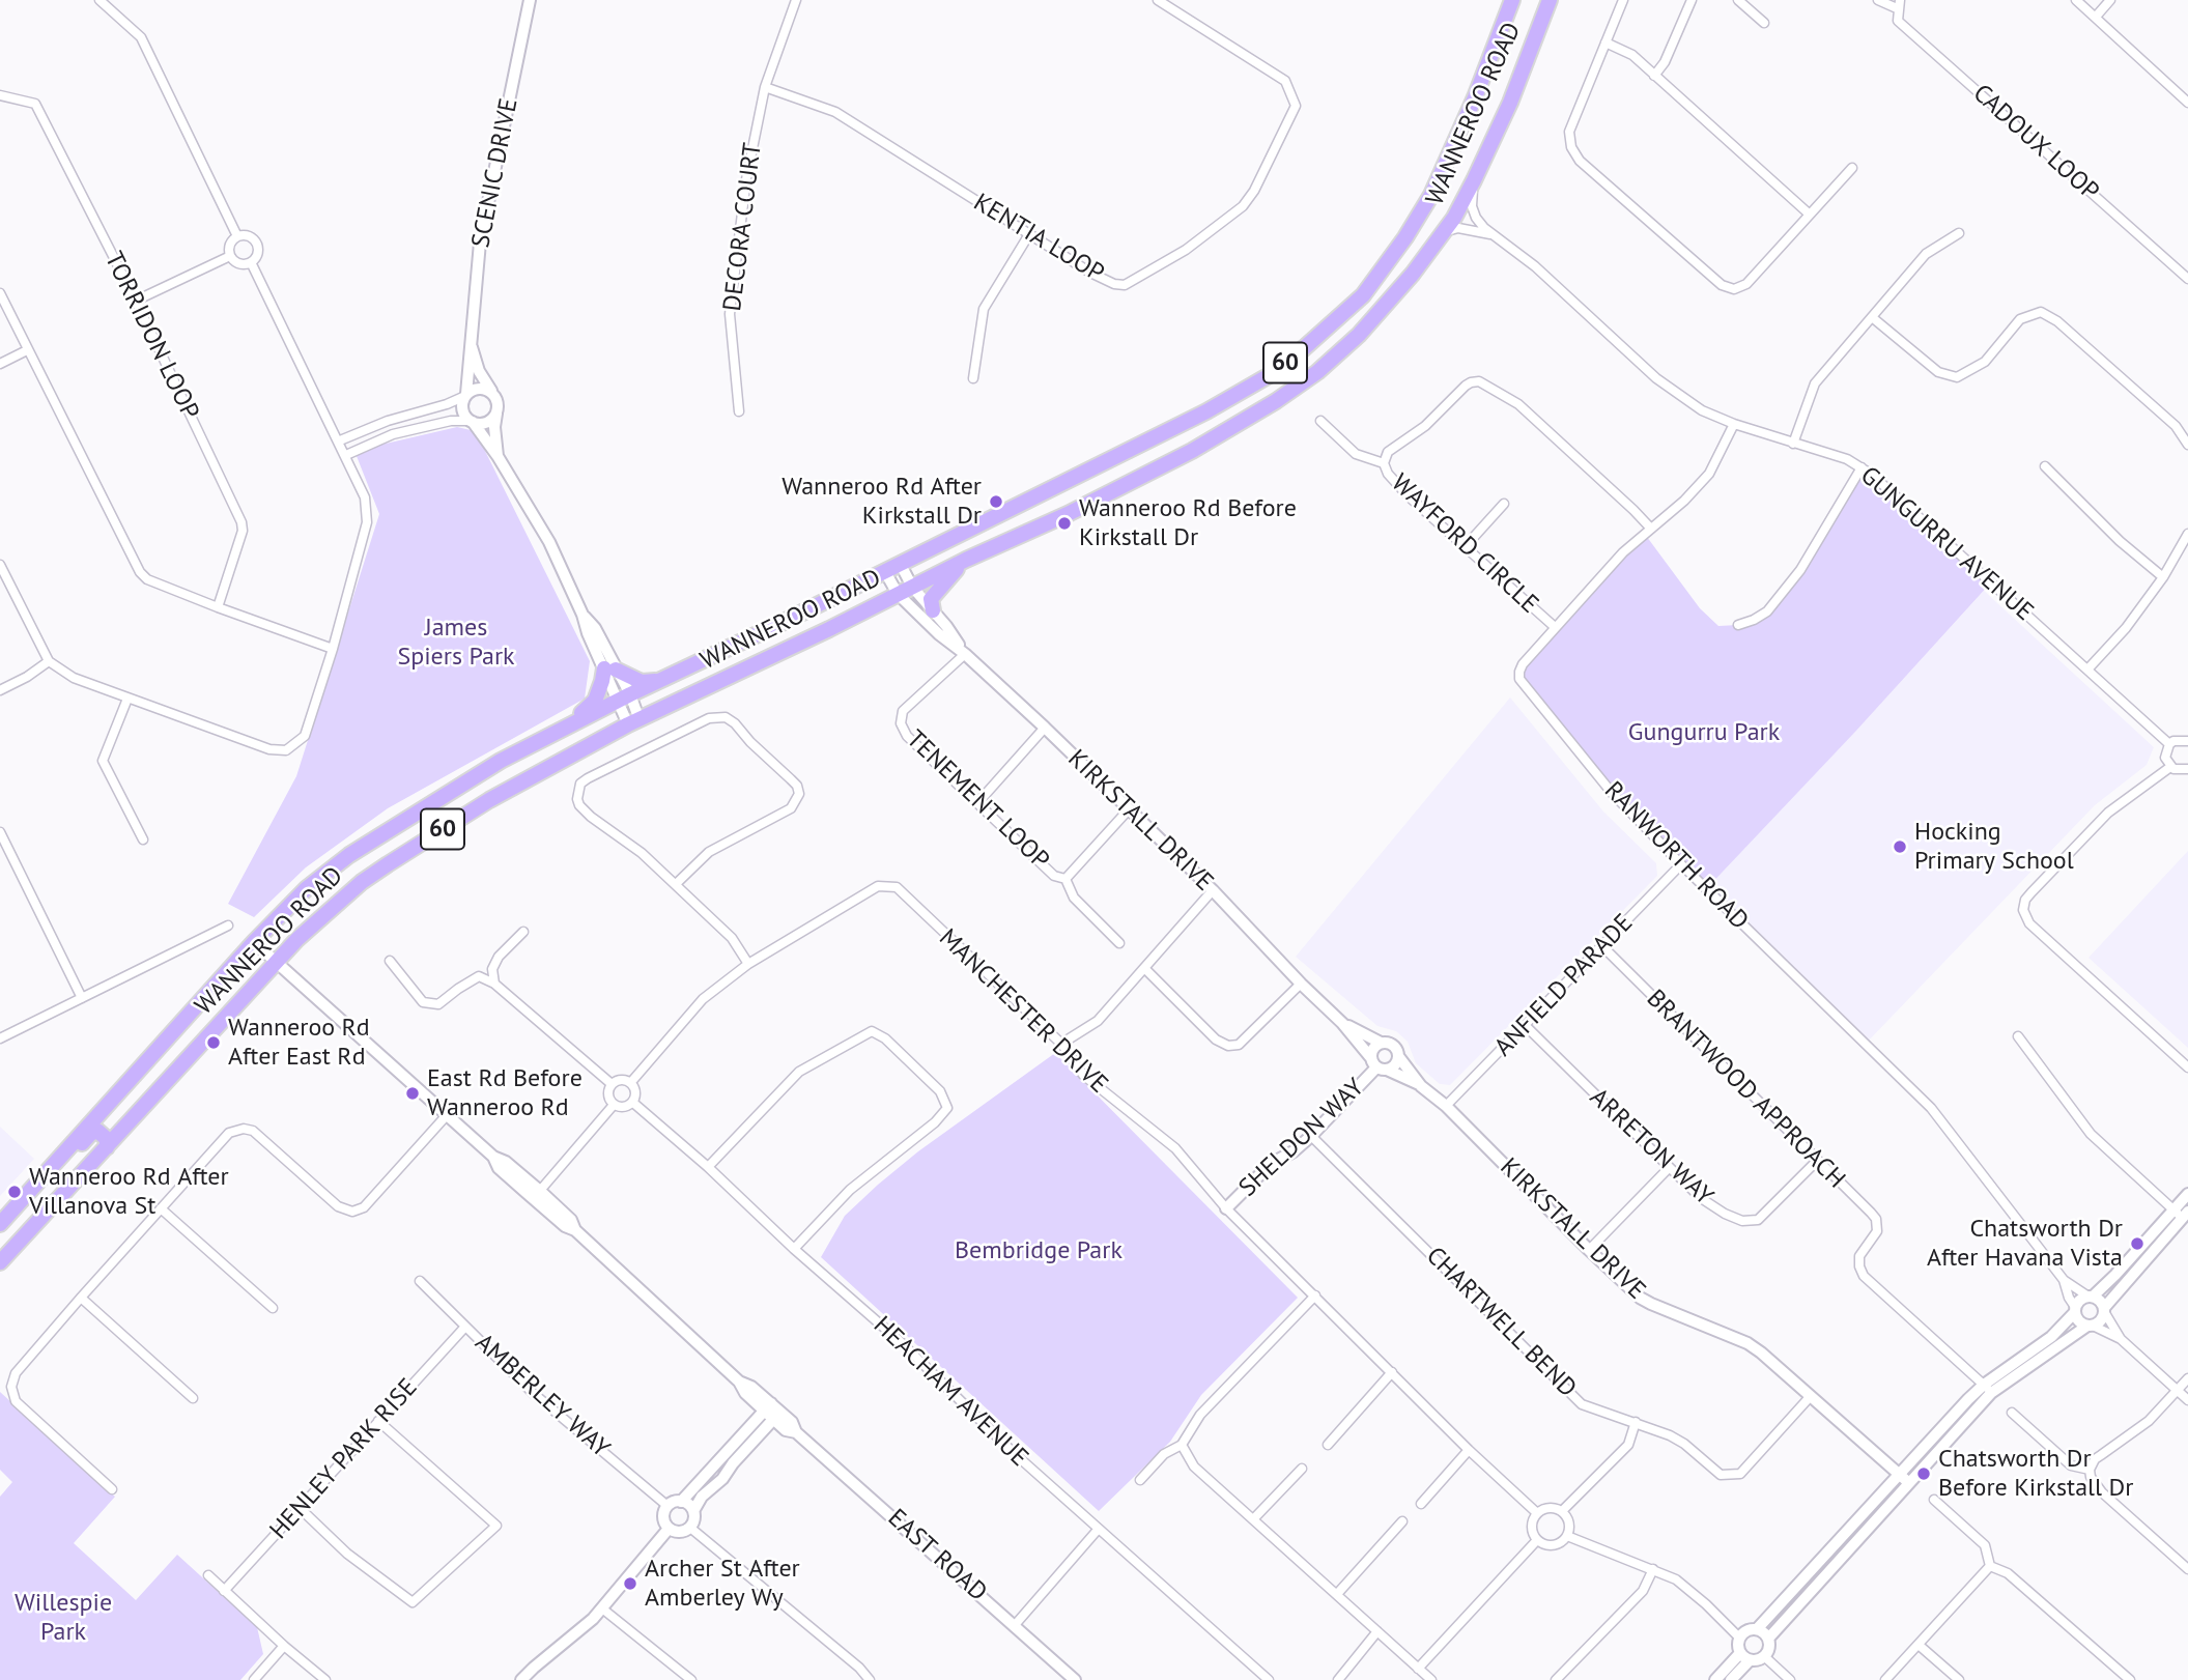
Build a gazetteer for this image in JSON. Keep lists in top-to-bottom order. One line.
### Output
{"streets":{"highway":["WANNEROO ROAD","60"],"street":["CADOUX LOOP","SCENIC DRIVE","DECORA COURT","KENTIA LOOP","TORRIDON LOOP","WAYFORD CIRCLE","GUNGURRU AVENUE","TENEMENT LOOP","KIRKSTALL DRIVE","RANWORTH ROAD","ANFIELD PARADE","MANCHESTER DRIVE","BRANTWOOD APPROACH","SHELDON WAY","ARRETON WAY","CHARTWELL BEND","HEACHAM AVENUE","AMBERLEY WAY","HENLEY PARK RISE","EAST ROAD"]},"crossings":[["WANNEROO ROAD","60"],["WANNEROO ROAD","GUNGURRU AVENUE"],["WANNEROO ROAD","KIRKSTALL DRIVE"],["WANNEROO ROAD","EAST ROAD"],["DECORA COURT","KENTIA LOOP"],["WAYFORD CIRCLE","RANWORTH ROAD"],["GUNGURRU AVENUE","RANWORTH ROAD"],["TENEMENT LOOP","KIRKSTALL DRIVE"],["KIRKSTALL DRIVE","ANFIELD PARADE"],["KIRKSTALL DRIVE","SHELDON WAY"],["KIRKSTALL DRIVE","CHARTWELL BEND"],["RANWORTH ROAD","ANFIELD PARADE"],["ANFIELD PARADE","BRANTWOOD APPROACH"],["ANFIELD PARADE","ARRETON WAY"],["MANCHESTER DRIVE","SHELDON WAY"],["MANCHESTER DRIVE","HEACHAM AVENUE"],["BRANTWOOD APPROACH","ARRETON WAY"],["SHELDON WAY","CHARTWELL BEND"],["AMBERLEY WAY","HENLEY PARK RISE"]],"parks":["James Spiers Park","Gungurru Park","Bembridge Park","Willespie Park"],"places":["Wanneroo Rd After Kirkstall Dr","Wanneroo Rd Before Kirkstall Dr","Hocking Primary School","Wanneroo Rd After East Rd","East Rd Before Wanneroo Rd","Wanneroo Rd After Villanova St","Chatsworth Dr After Havana Vista","Chatsworth Dr Before Kirkstall Dr","Archer St After Amberley Wy"]}
